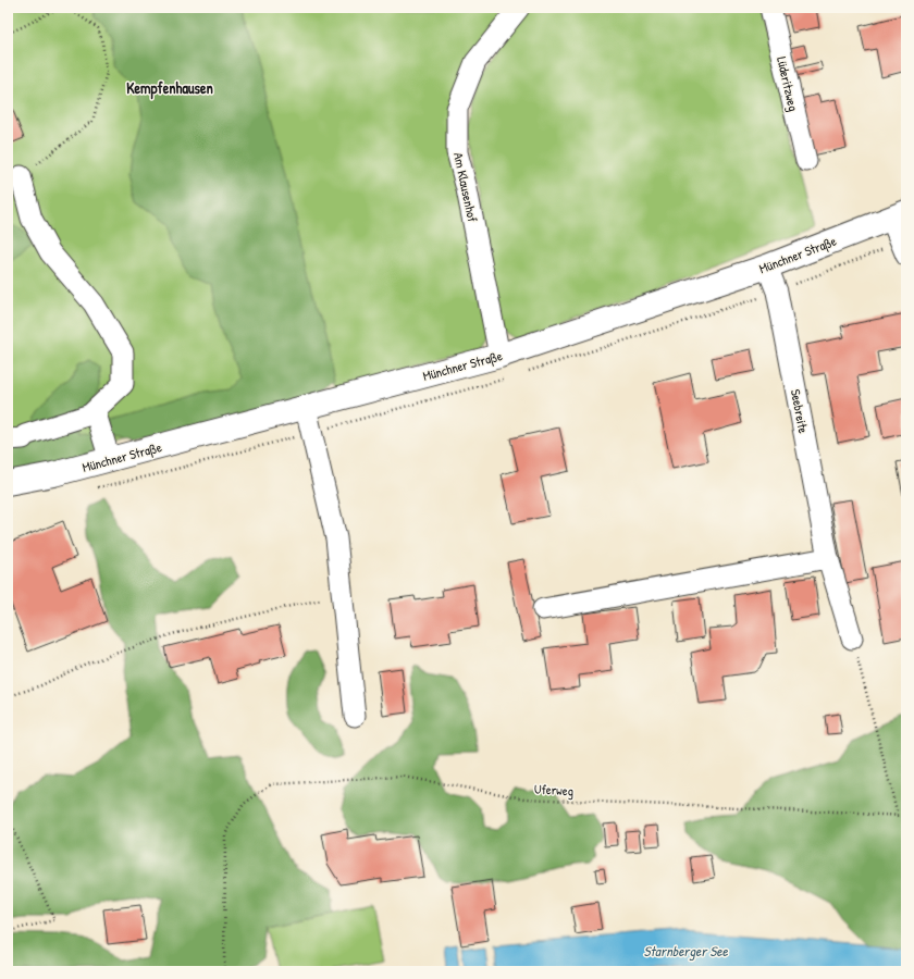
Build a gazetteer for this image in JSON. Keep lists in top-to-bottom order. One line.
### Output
{"streets":{"main road":["Münchner Straße"],"street":["Lüderitzweg","Am Klausenhof","Seebreite"],"path":["Uferweg"]},"crossings":[["Am Klausenhof","Münchner Straße"],["Münchner Straße","Seebreite"]],"districts":["Kempfenhausen"],"water":["Starnberger See"]}
